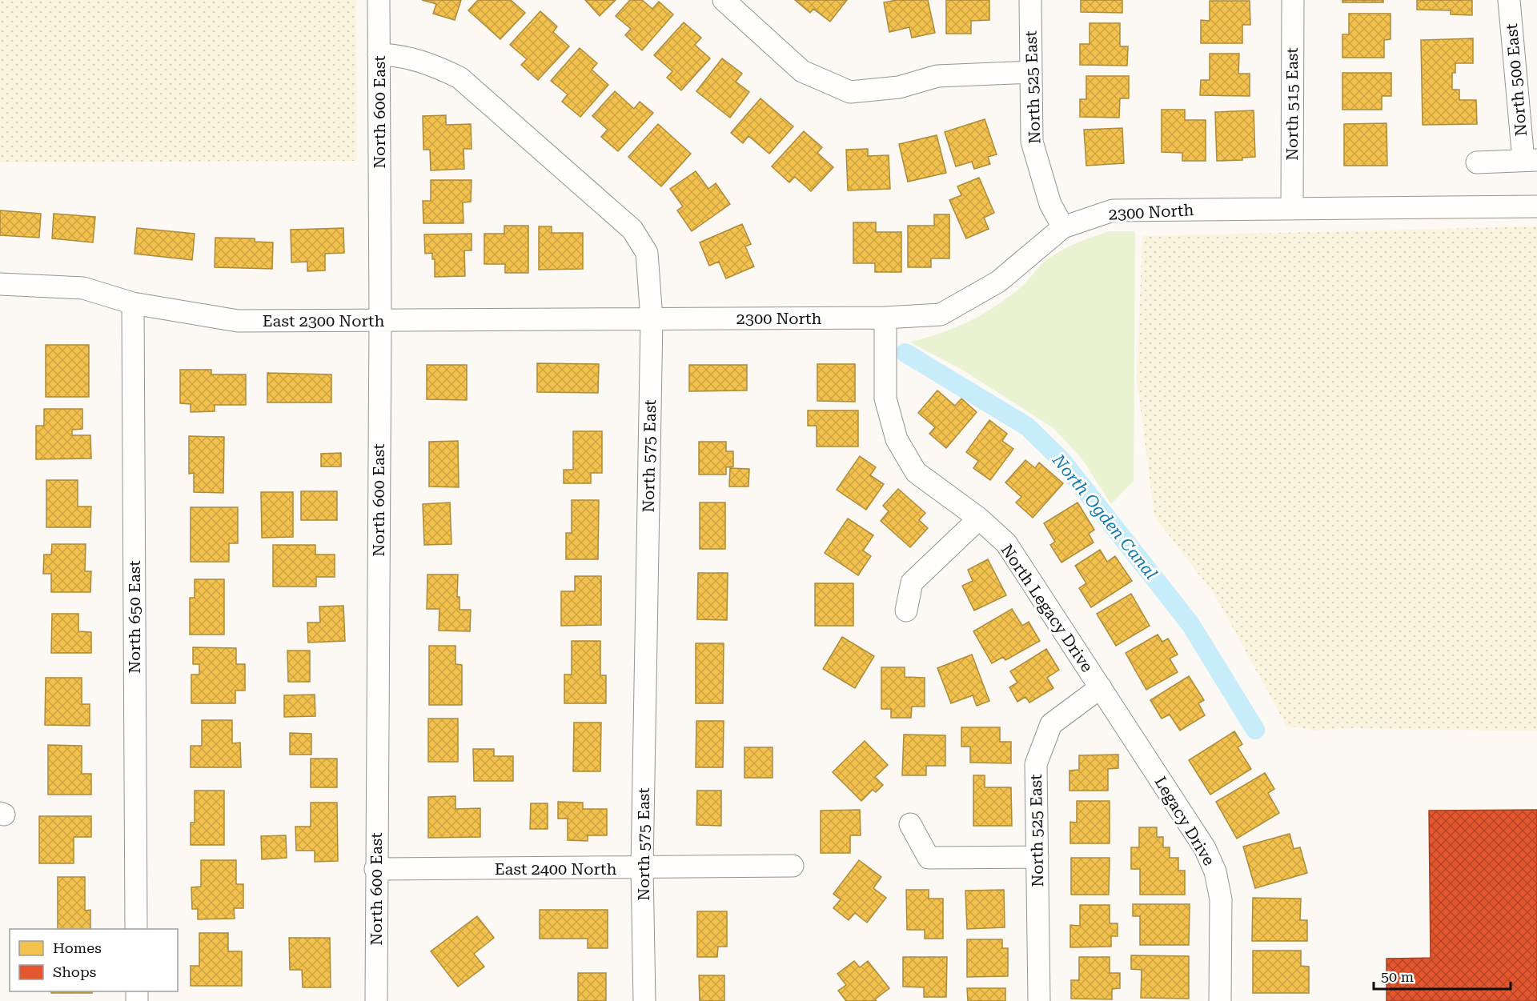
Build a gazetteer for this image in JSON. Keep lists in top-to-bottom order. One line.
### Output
{"streets":{"street":["North 500 East","North 525 East","North 515 East","North 600 East","2300 North","East 2300 North","North 575 East","North Legacy Drive","North 650 East","Legacy Drive","East 2400 North"]},"crossings":[["North 525 East","2300 North"],["North 525 East","North Legacy Drive"],["North 515 East","2300 North"],["North 600 East","East 2300 North"],["North 600 East","North 575 East"],["North 600 East","East 2400 North"],["2300 North","East 2300 North"],["2300 North","North 575 East"],["2300 North","North Legacy Drive"],["East 2300 North","North 575 East"],["East 2300 North","North 650 East"],["North 575 East","East 2400 North"],["North Legacy Drive","Legacy Drive"]],"water":["North Ogden Canal"],"legend":["Homes","Shops"],"scale_bar":"50 m"}
